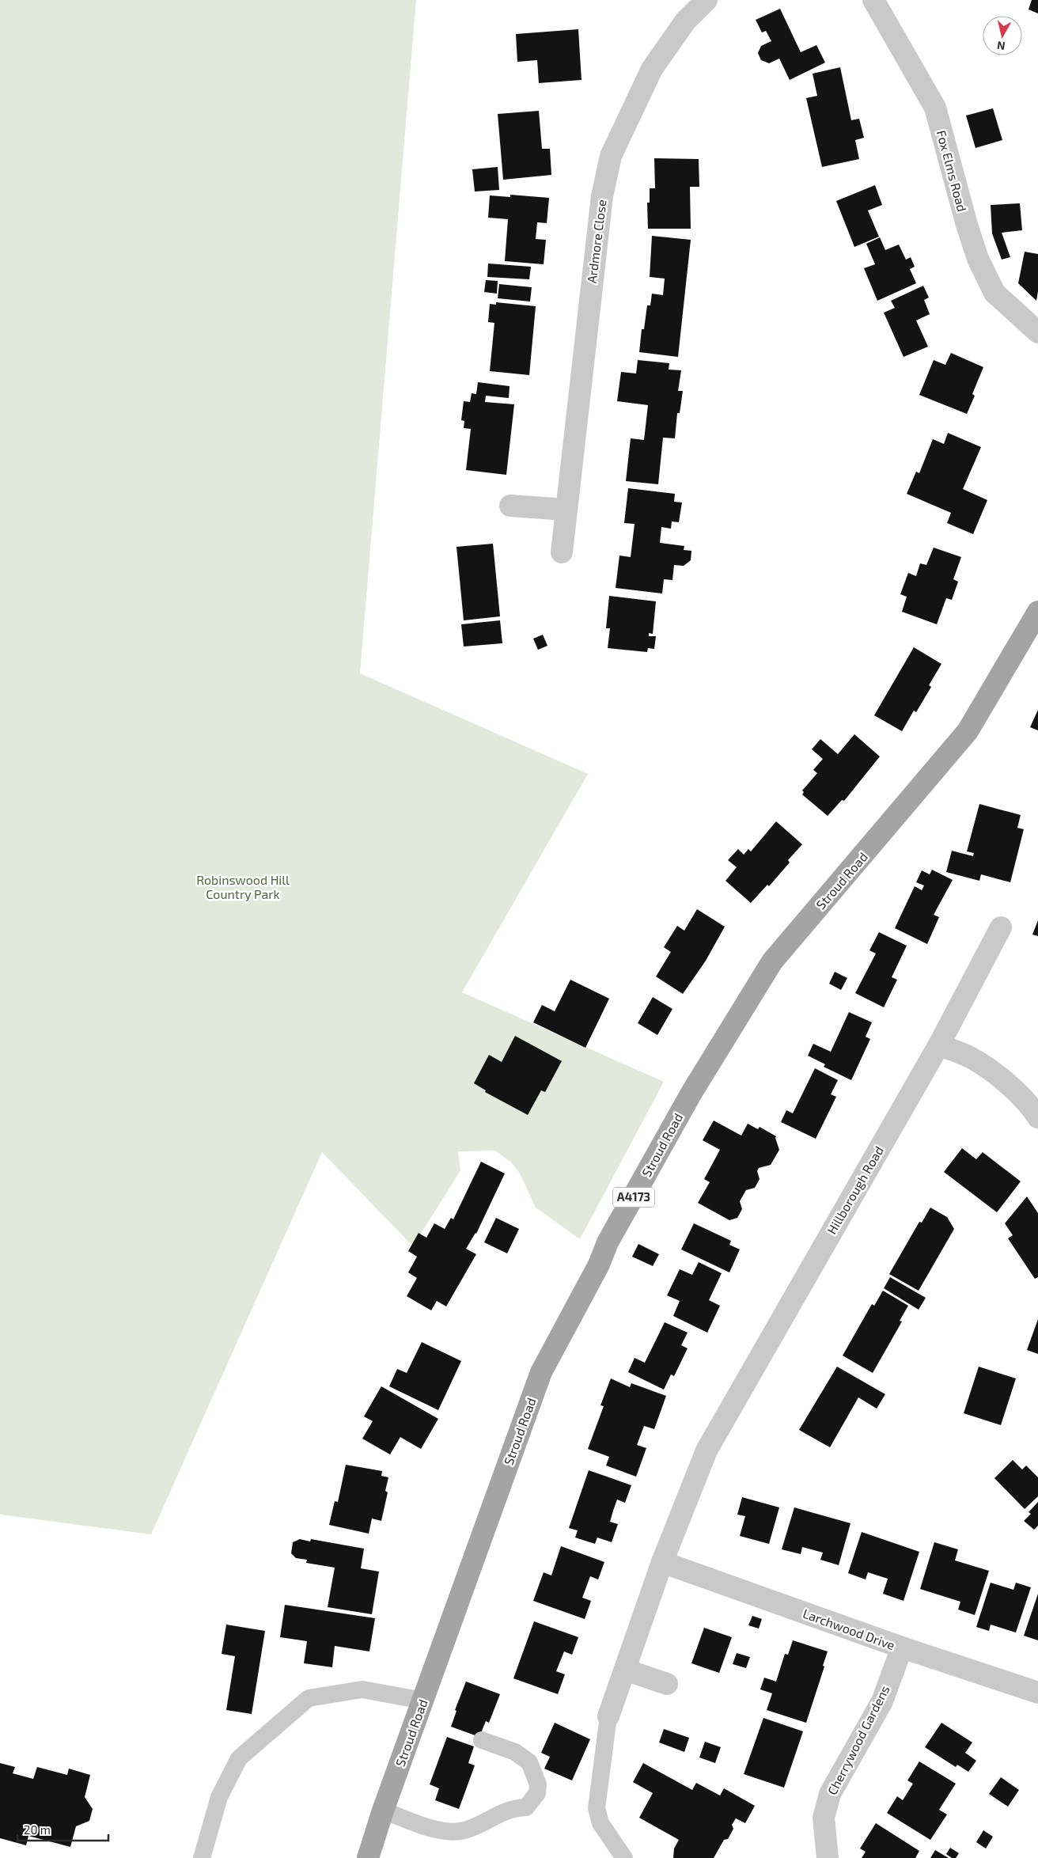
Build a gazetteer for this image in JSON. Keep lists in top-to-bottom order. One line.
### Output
{"streets":{"main road":["Stroud Road","A4173"],"street":["Fox Elms Road","Ardmore Close","Hillborough Road","Larchwood Drive","Cherrywood Gardens"]},"crossings":[["Hillborough Road","Larchwood Drive"],["Larchwood Drive","Cherrywood Gardens"]],"parks":["Robinswood Hill Country Park"],"scale_bar":"20 m","north":"bottom"}
